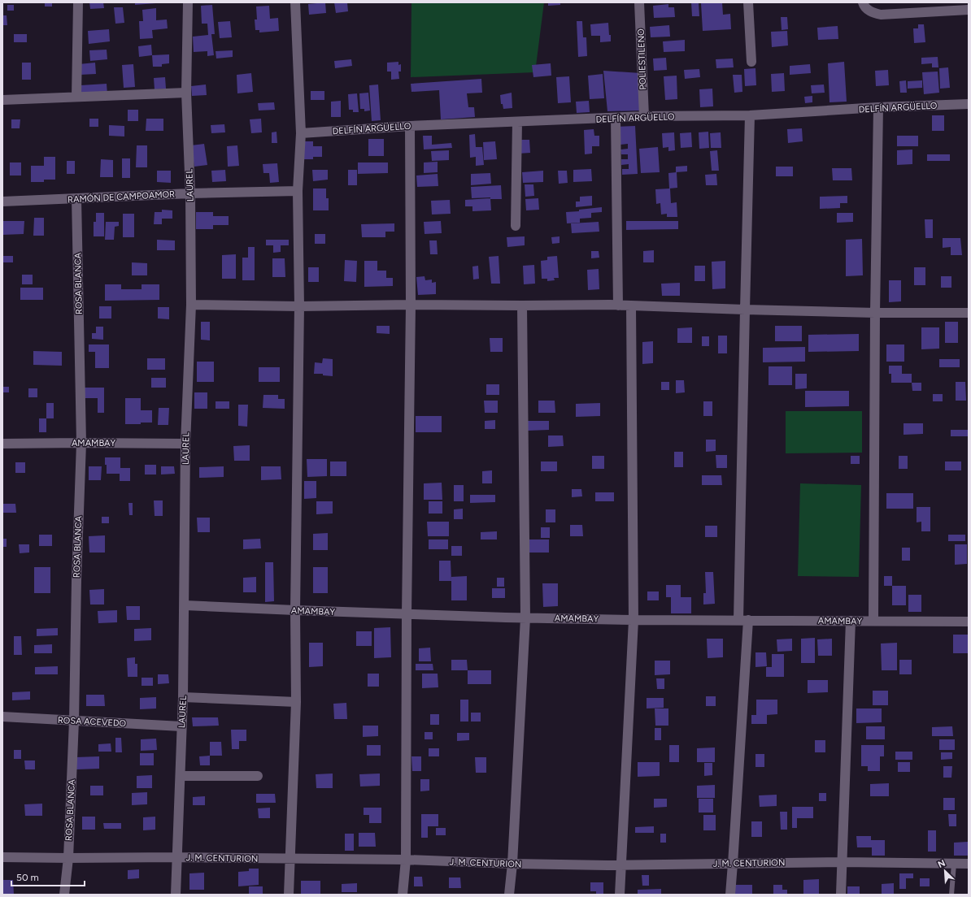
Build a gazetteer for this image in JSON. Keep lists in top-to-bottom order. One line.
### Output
{"streets":{"street":["POLIESTILENO","DELFÍN ARGÜELLO","LAUREL","RAMÓN DE CAMPOAMOR","ROSA BLANCA","AMAMBAY","ROSA ACEVEDO","J. M. CENTURION"]},"crossings":[["POLIESTILENO","DELFÍN ARGÜELLO"],["LAUREL","RAMÓN DE CAMPOAMOR"],["LAUREL","AMAMBAY"],["LAUREL","ROSA ACEVEDO"],["LAUREL","J. M. CENTURION"],["RAMÓN DE CAMPOAMOR","ROSA BLANCA"],["ROSA BLANCA","AMAMBAY"],["ROSA BLANCA","ROSA ACEVEDO"],["ROSA BLANCA","J. M. CENTURION"]],"scale_bar":"50 m","north":"top left"}
